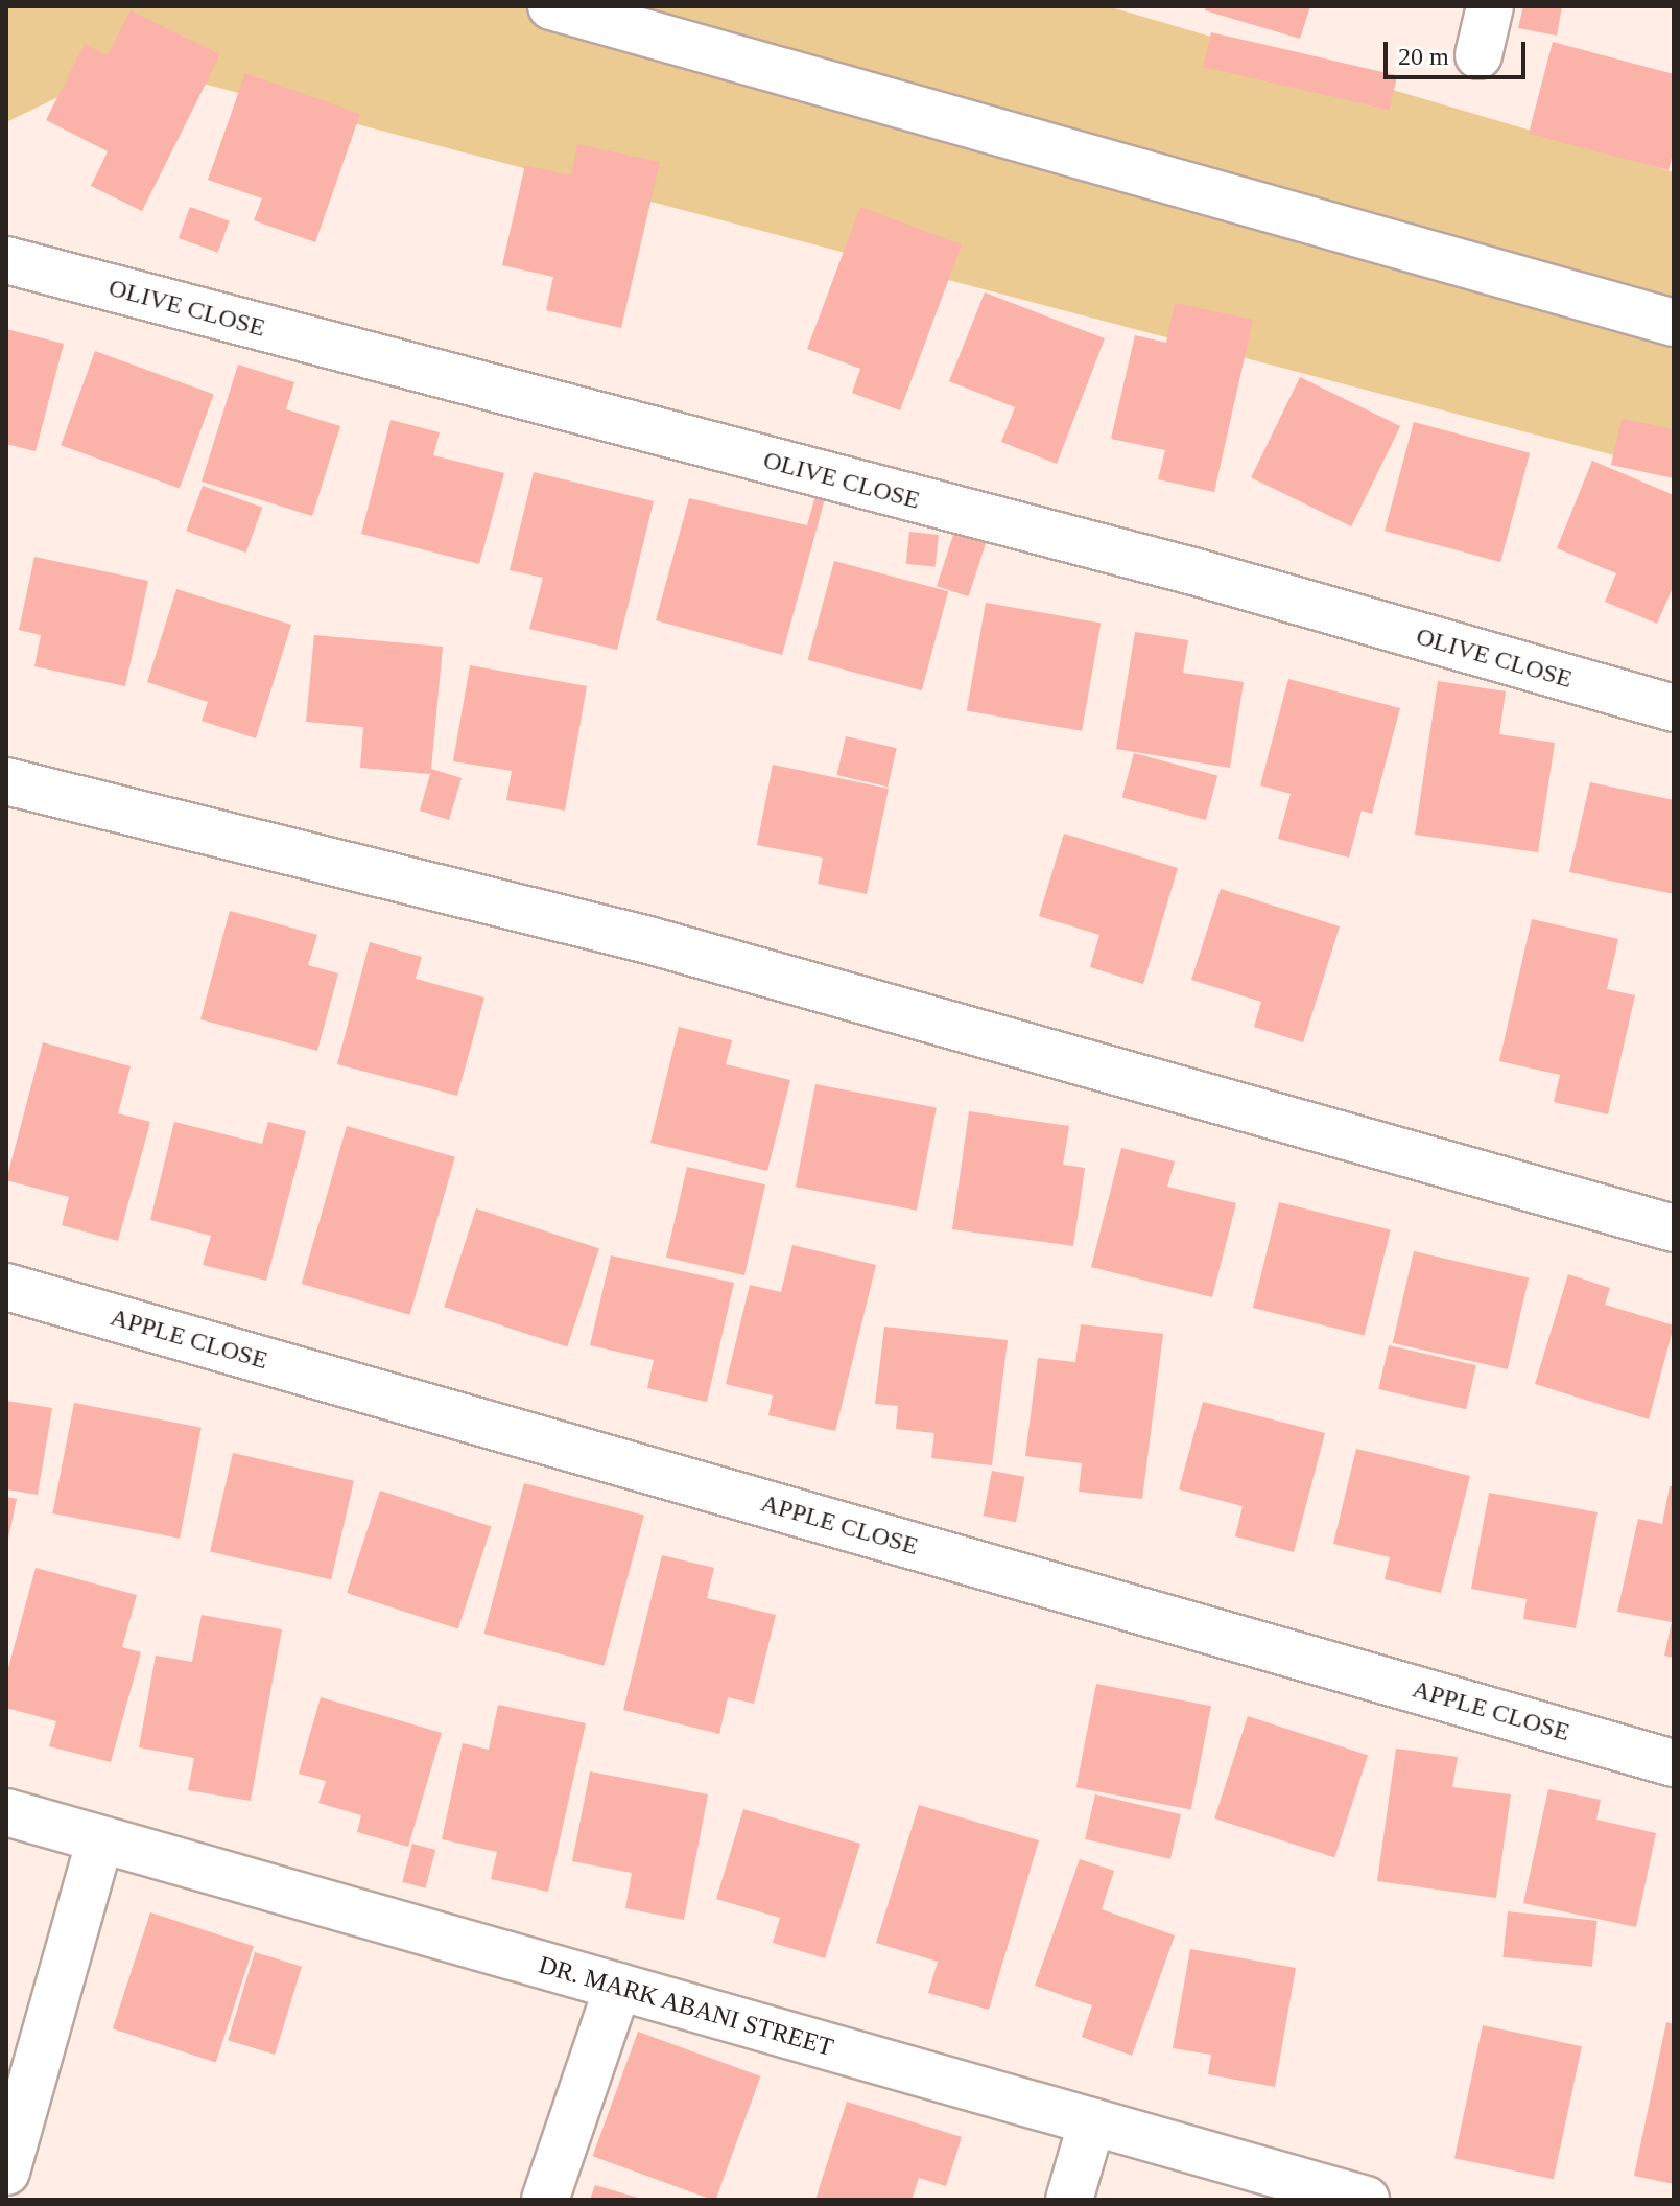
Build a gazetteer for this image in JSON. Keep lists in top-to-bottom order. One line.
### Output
{"streets":{"street":["OLIVE CLOSE","APPLE CLOSE","DR. MARK ABANI STREET"]},"scale_bar":"20 m"}
